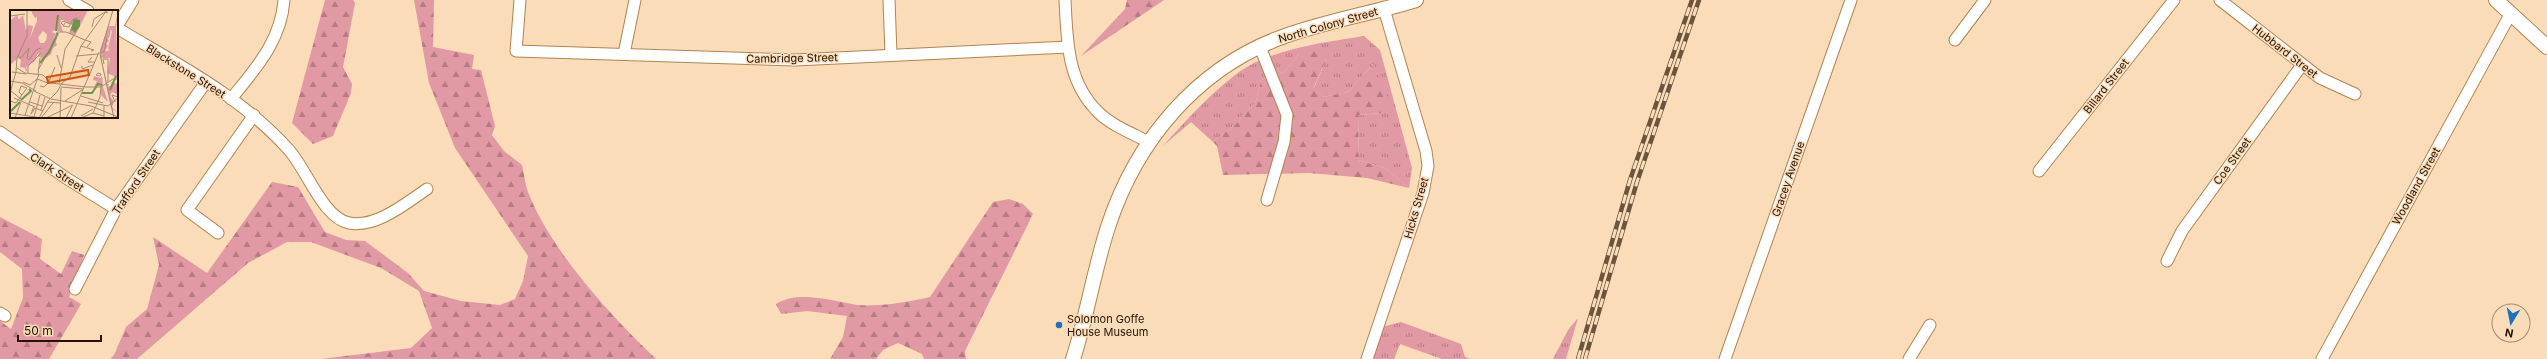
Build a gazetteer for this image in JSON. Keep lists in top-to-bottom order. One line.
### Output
{"streets":{"main road":["North Colony Street"],"street":["Hubbard Street","Cambridge Street","Blackstone Street","Billard Street","Coe Street","Clark Street","Gracey Avenue","Trafford Street","Woodland Street","Hicks Street"]},"crossings":[["North Colony Street","Hicks Street"],["Hubbard Street","Coe Street"],["Blackstone Street","Trafford Street"],["Clark Street","Trafford Street"]],"places":["Solomon Goffe House Museum"],"scale_bar":"50 m","north":"bottom"}
